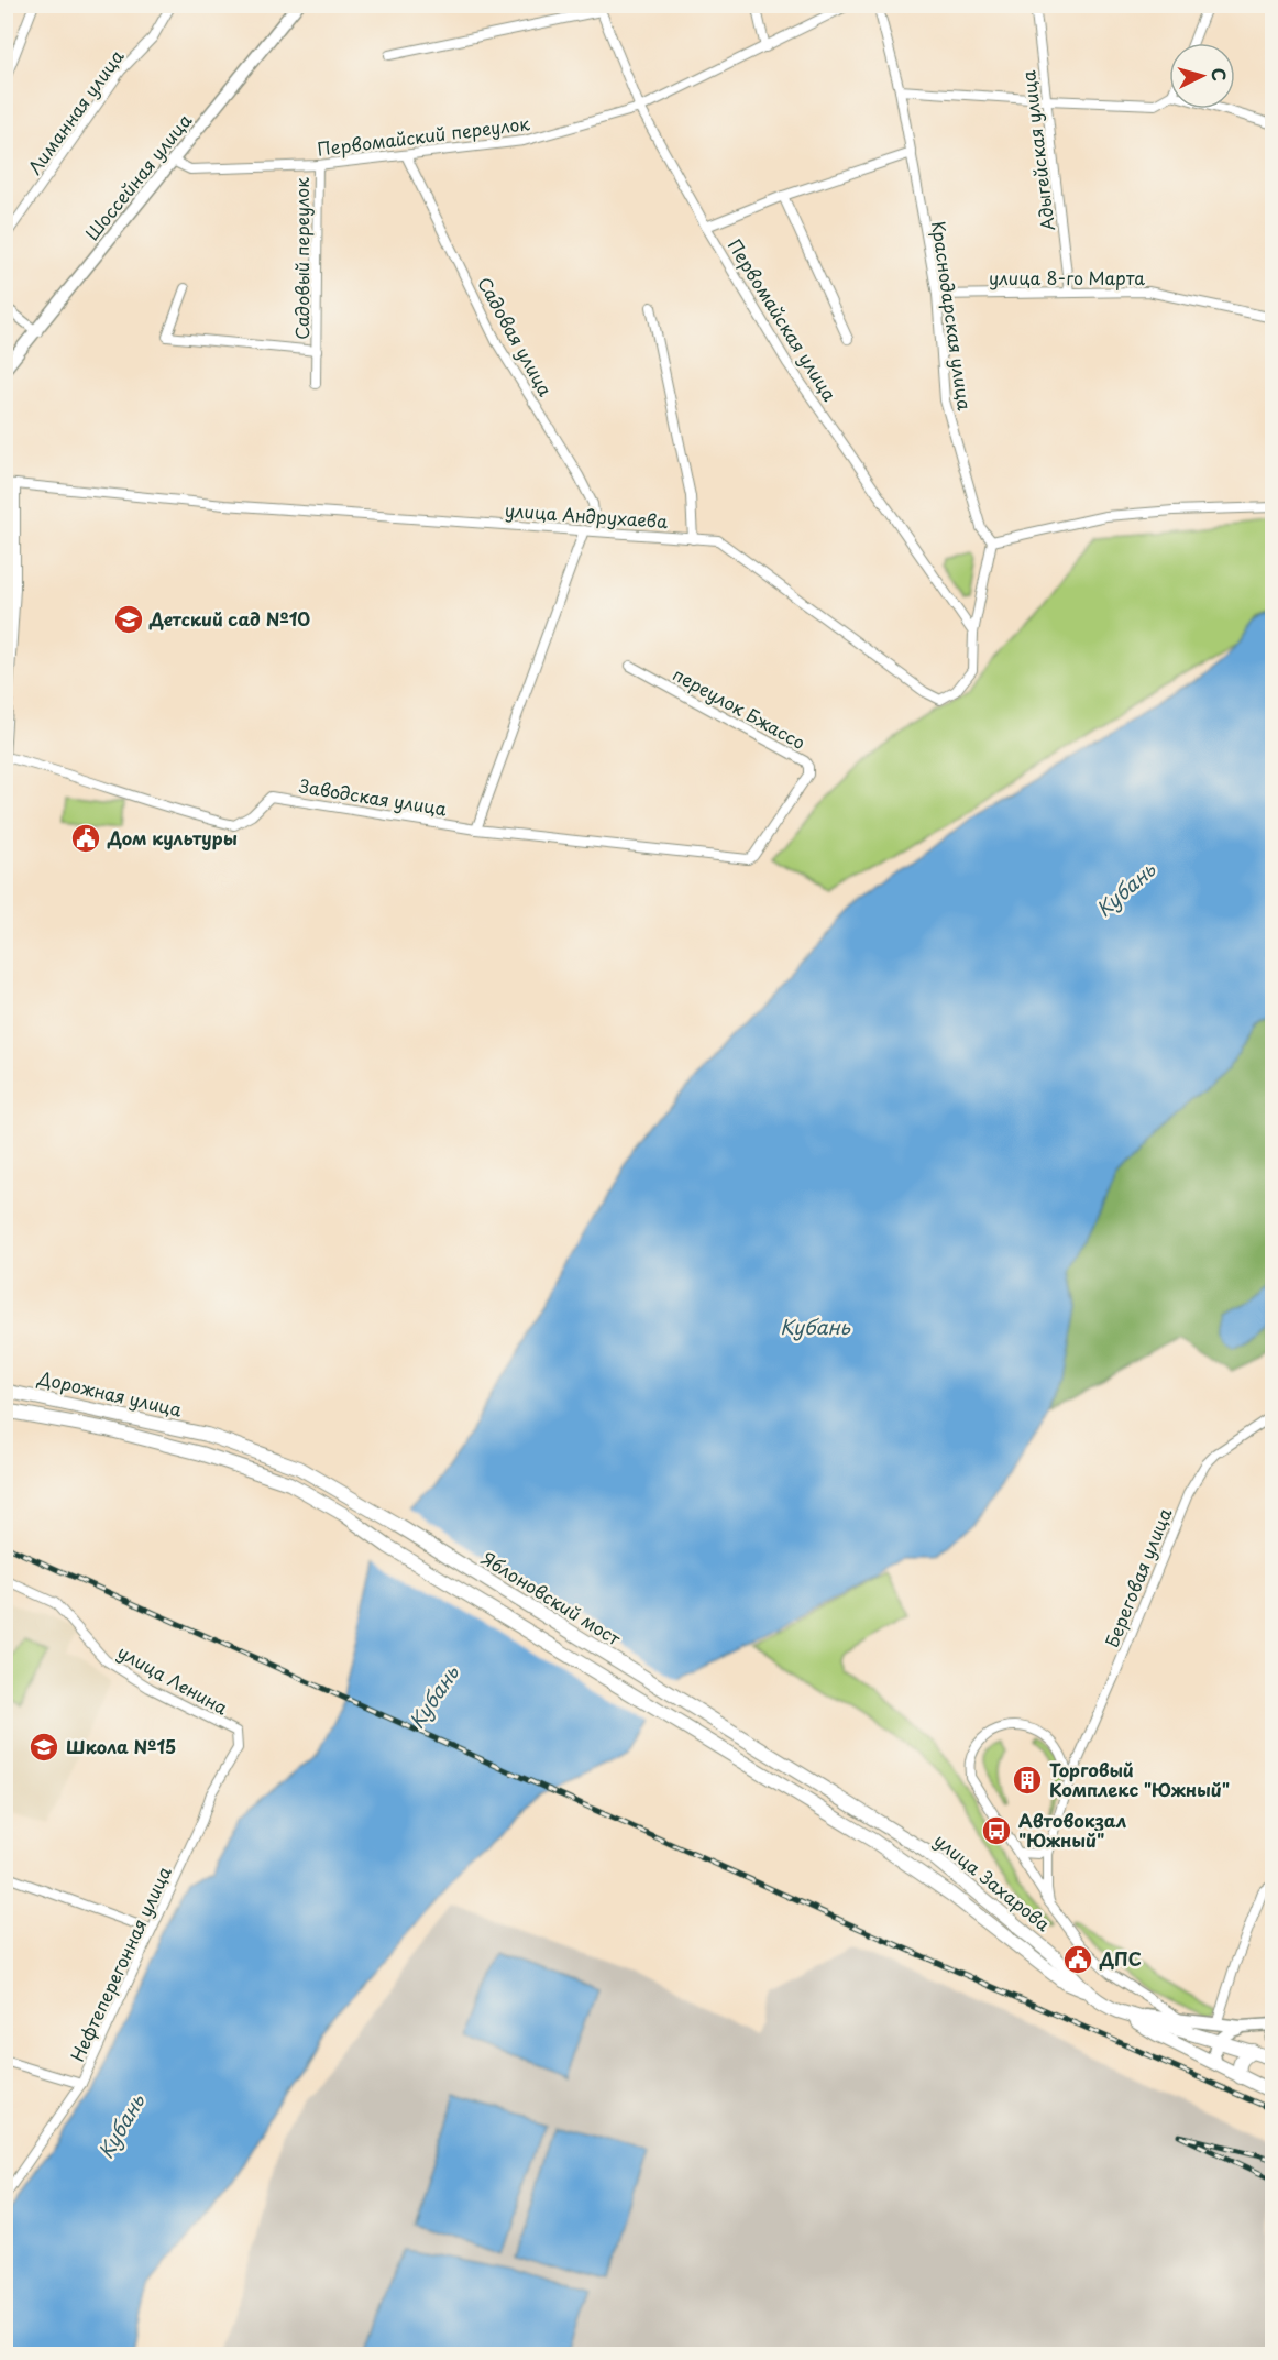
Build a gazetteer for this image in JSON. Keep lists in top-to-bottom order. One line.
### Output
{"streets":{"main road":["Шоссейная улица","Дорожная улица","Яблоновский мост","улица Захарова"],"street":["Лиманная улица","Первомайский переулок","Адыгейская улица","Садовый переулок","улица 8-го Марта","Краснодарская улица","Первомайская улица","Садовая улица","улица Андрухаева","переулок Бжассо","Заводская улица","Береговая улица","улица Ленина","Нефтеперегонная улица"]},"crossings":[["Первомайский переулок","Шоссейная улица"],["Первомайский переулок","Садовый переулок"],["Первомайский переулок","Первомайская улица"],["Первомайский переулок","Садовая улица"],["Адыгейская улица","улица 8-го Марта"],["улица 8-го Марта","Краснодарская улица"],["Краснодарская улица","улица Андрухаева"],["Первомайская улица","улица Андрухаева"],["Садовая улица","улица Андрухаева"],["улица Андрухаева","Заводская улица"],["переулок Бжассо","Заводская улица"],["Дорожная улица","Яблоновский мост"],["Дорожная улица","улица Захарова"],["Яблоновский мост","улица Захарова"],["улица Ленина","Нефтеперегонная улица"]],"water":["Кубань"],"places":{"school or university":["Детский сад №10","Школа №15"],"public building":["Дом культуры","ДПС"],"building":["Торговый Комплекс \"Южный\""],"bus stop":["Автовокзал \"Южный\""]},"north":"right"}
